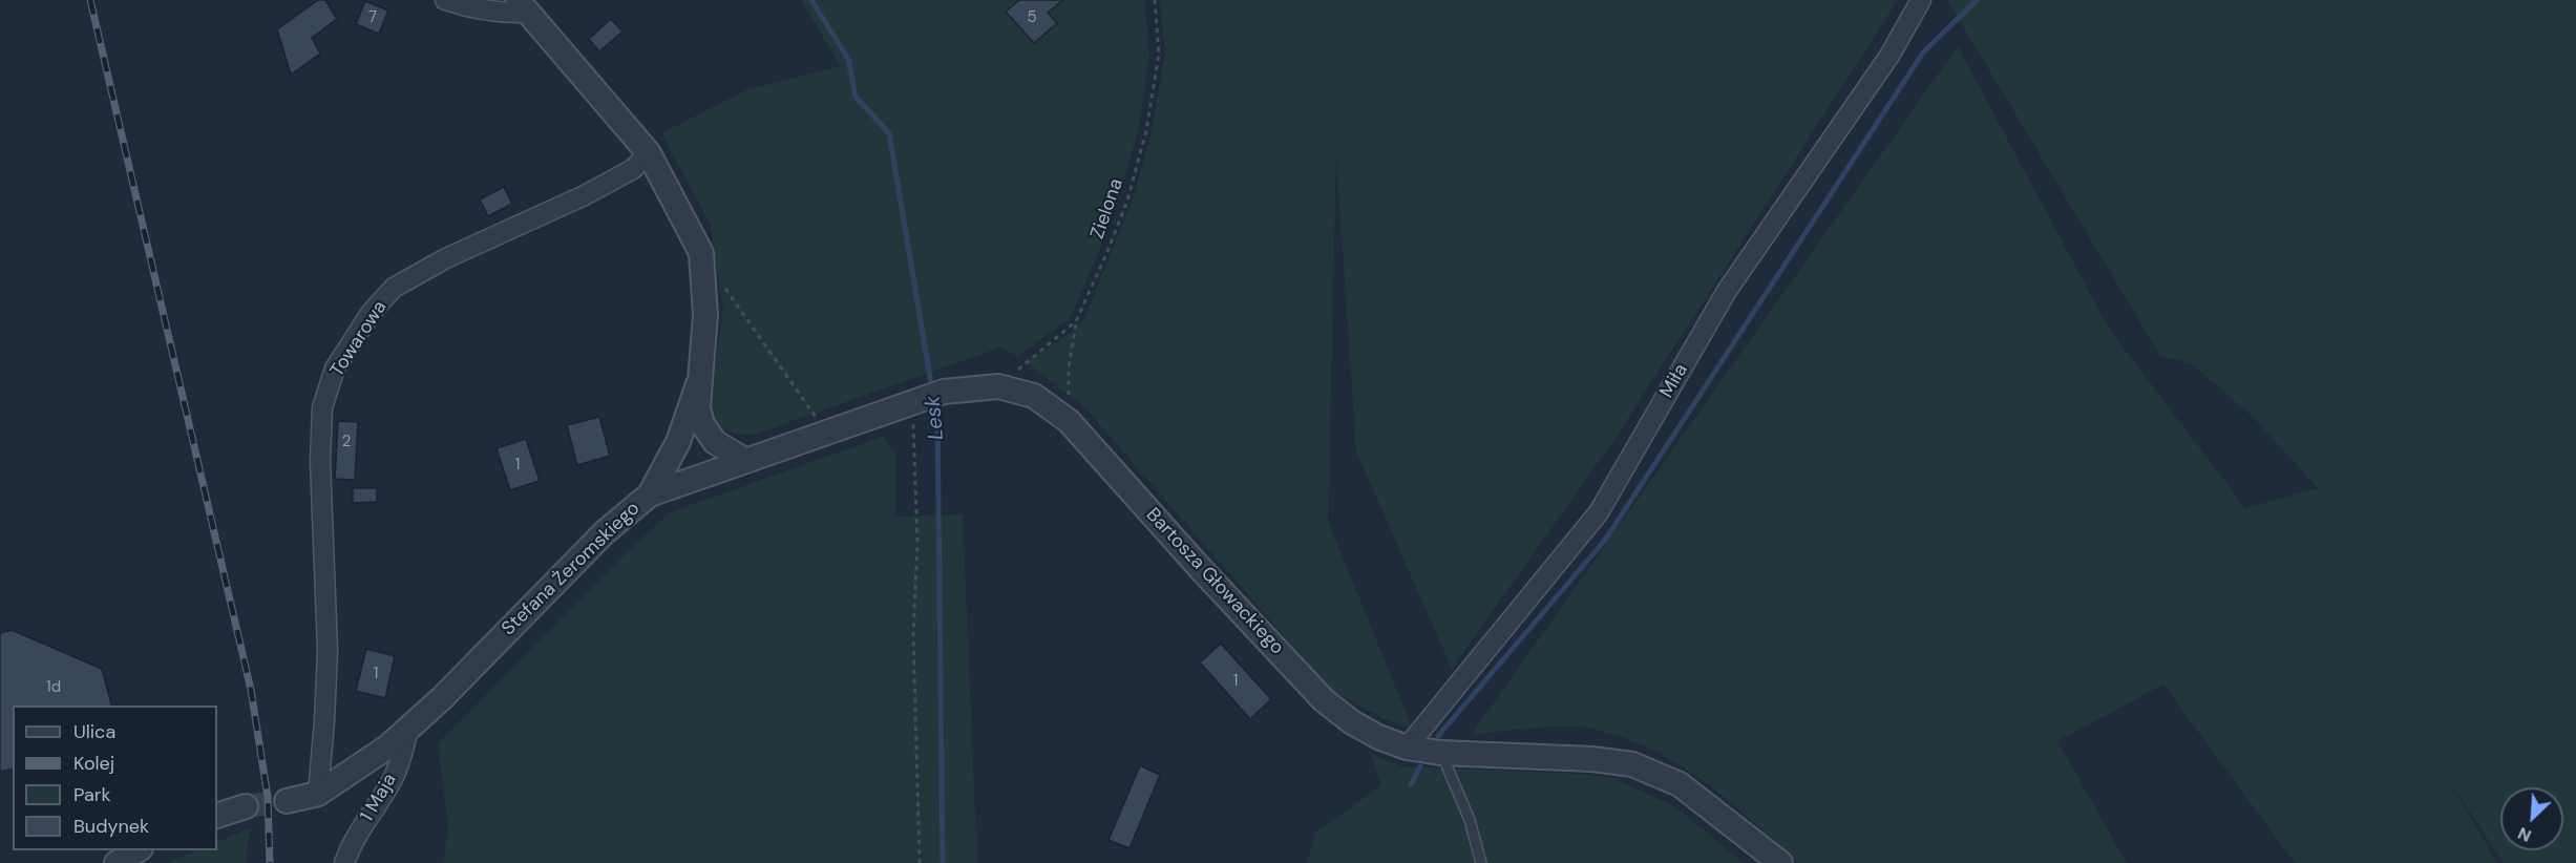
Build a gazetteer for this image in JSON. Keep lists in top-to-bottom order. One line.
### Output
{"streets":{"street":["Towarowa","Miła","Stefana Żeromskiego","Bartosza Głowackiego","1 Maja"],"path":["Zielona"]},"crossings":[["Zielona","Bartosza Głowackiego"],["Towarowa","Stefana Żeromskiego"],["Miła","Bartosza Głowackiego"],["Stefana Żeromskiego","Bartosza Głowackiego"],["Stefana Żeromskiego","1 Maja"]],"water":["Lesk"],"house_numbers":["7","5","2","1","1","1","1d"],"legend":["Ulica","Kolej","Park","Budynek"],"north":"bottom left"}
